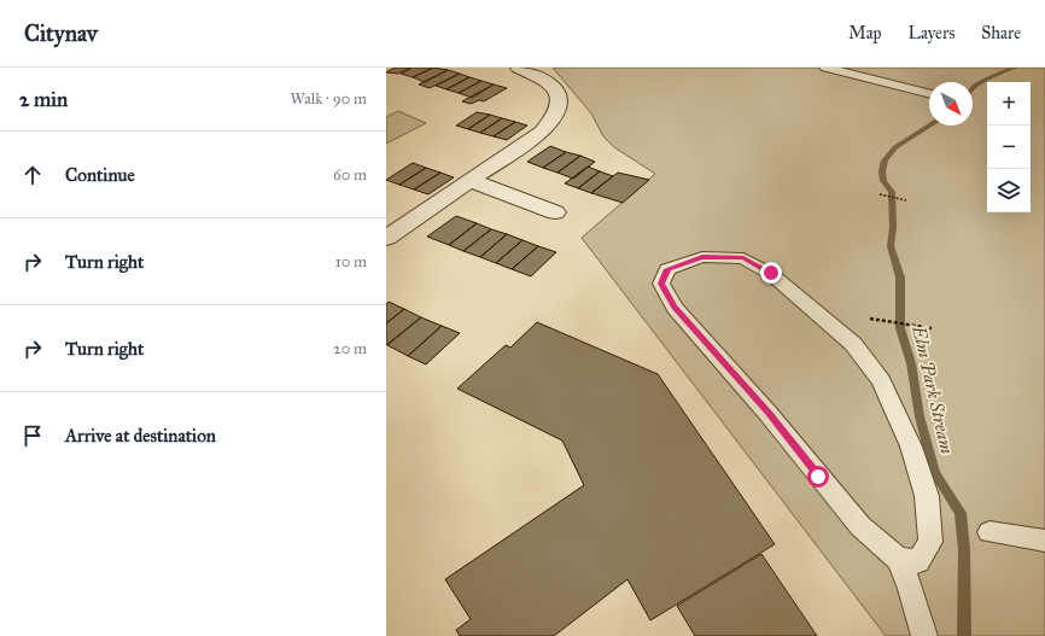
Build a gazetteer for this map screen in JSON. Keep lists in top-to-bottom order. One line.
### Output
{"water":["Elm Park Stream"],"north":"bottom right","page":{"header":"Citynav","nav":["Map","Layers","Share"],"heading":["2 min","Walk · 90 m"],"map_buttons":["+","−"],"list":[["Continue","60 m"],["Turn right","10 m"],["Turn right","20 m"],"Arrive at destination"]}}
